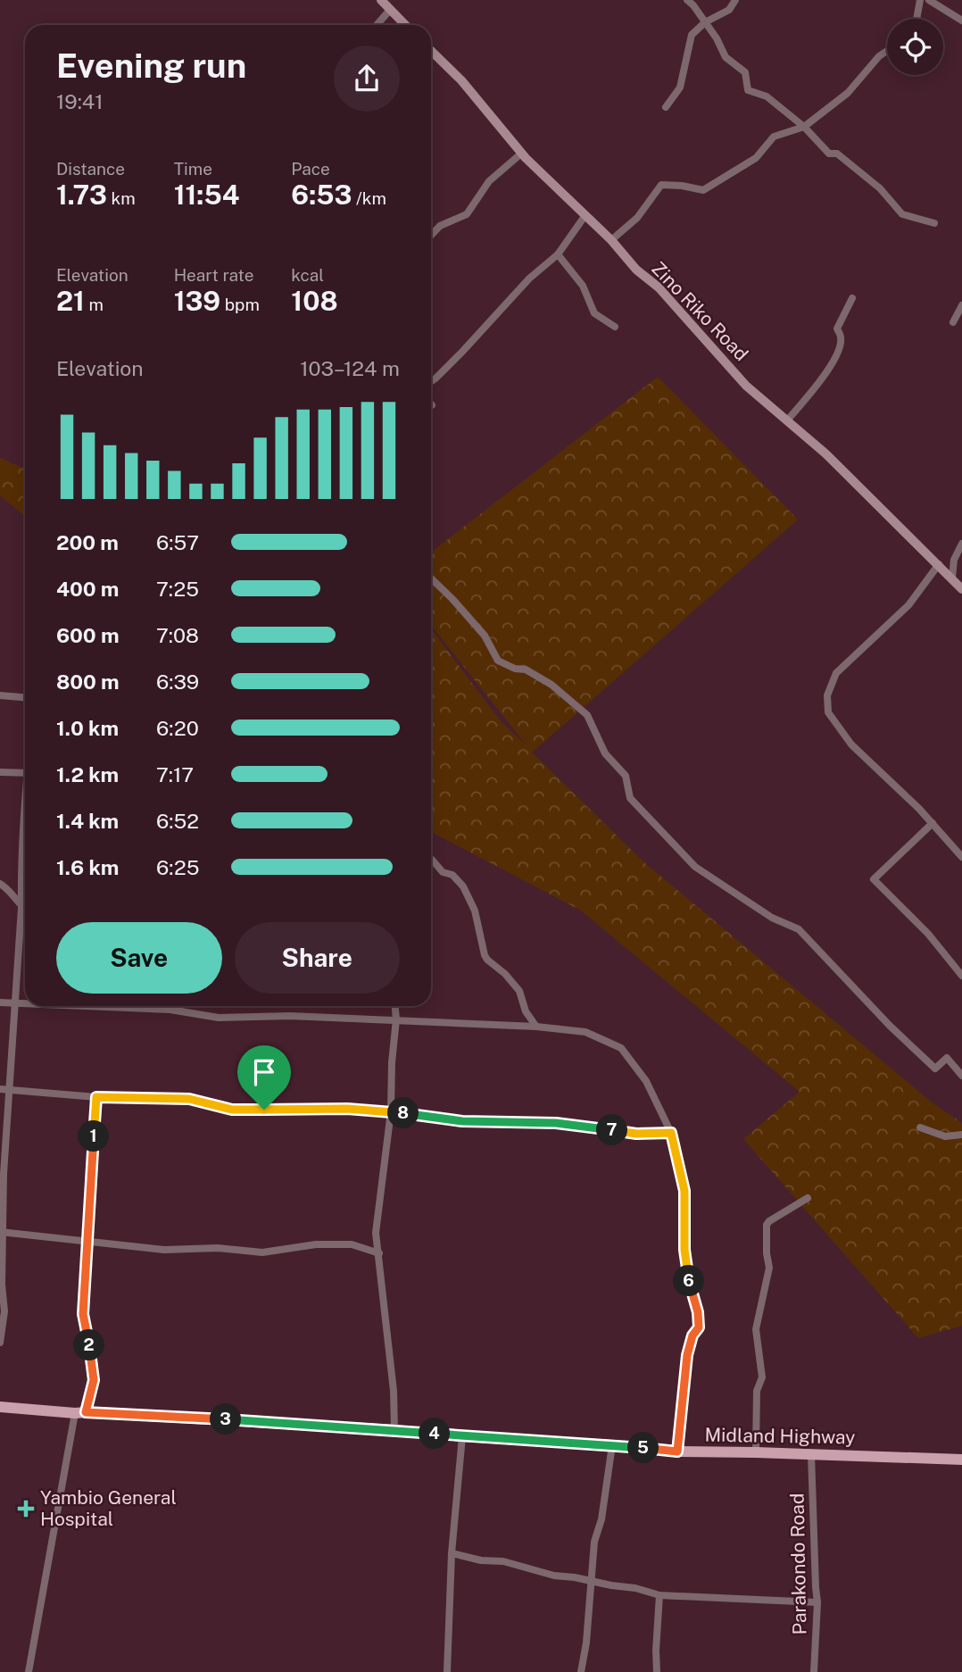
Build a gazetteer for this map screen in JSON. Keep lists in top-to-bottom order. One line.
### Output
{"streets":{"main road":["Midland Highway"],"street":["Zino Riko Road","Parakondo Road"]},"crossings":[["Midland Highway","Parakondo Road"]],"places":{"health":["Yambio General Hospital"]},"page":{"heading":["Evening run","19:41"],"stats":[["Distance","1.73 km"],["Time","11:54"],["Pace","6:53 /km"],["Elevation","21 m"],["Heart rate","139 bpm"],["kcal","108"]],"chart":["Elevation","103–124 m"],"list":[{"name":"200 m","note":"6:57"},{"name":"400 m","note":"7:25"},{"name":"600 m","note":"7:08"},{"name":"800 m","note":"6:39"},{"name":"1.0 km","note":"6:20"},{"name":"1.2 km","note":"7:17"},{"name":"1.4 km","note":"6:52"},{"name":"1.6 km","note":"6:25"}],"buttons":["Save","Share"],"pins":["8","7","1","6","2","3","4","5"]}}
